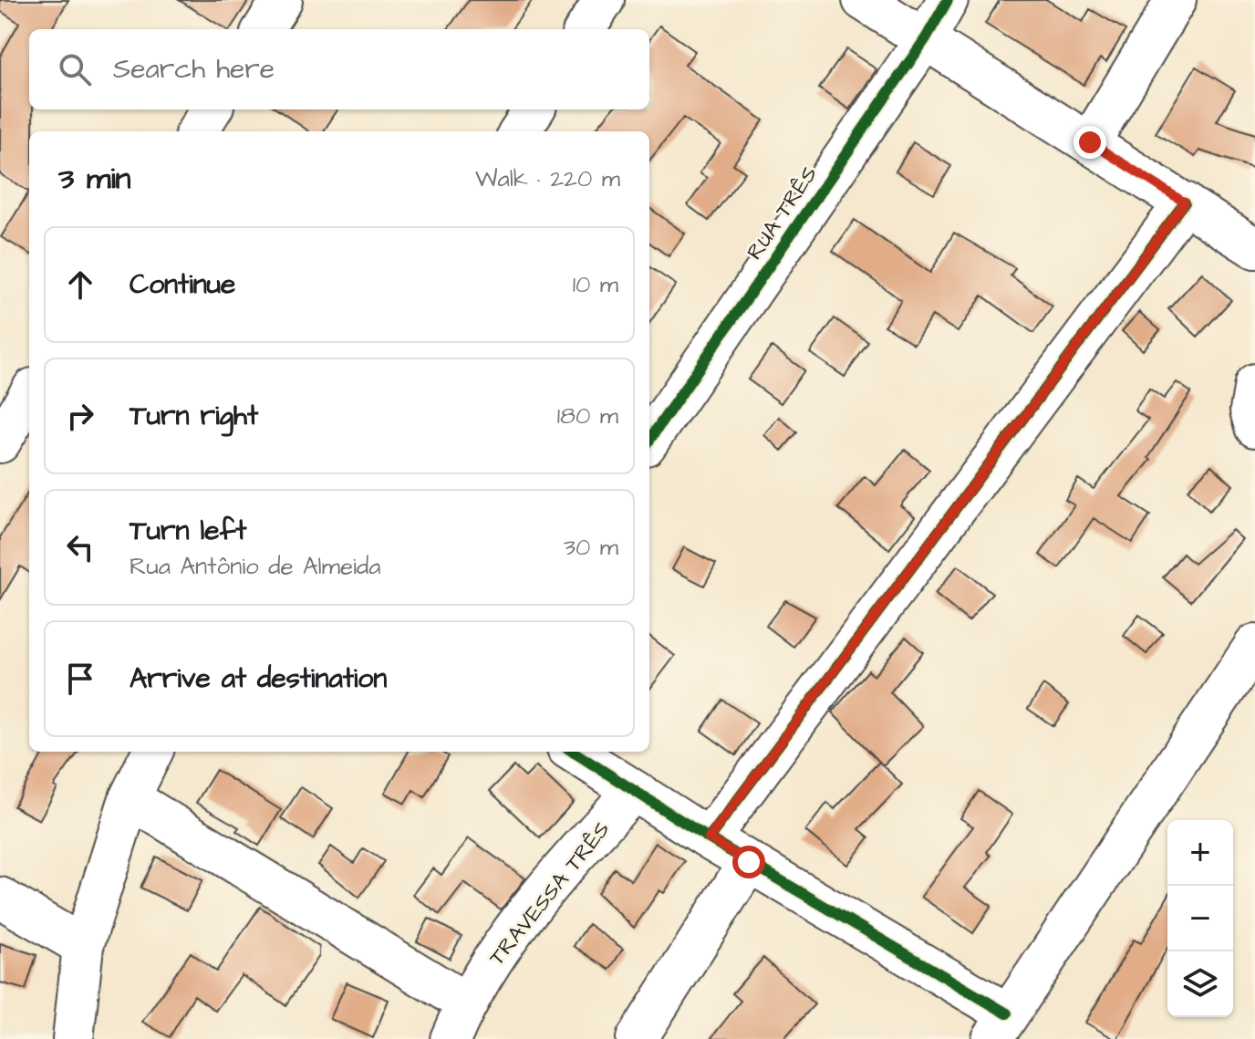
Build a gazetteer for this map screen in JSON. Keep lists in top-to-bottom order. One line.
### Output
{"streets":{"street":["RUA TRÊS","TRAVESSA TRÊS"]},"page":{"search":"Search here","heading":["3 min","Walk · 220 m"],"list":[["Continue","10 m"],["Turn right","180 m"],["Turn left","Rua Antônio de Almeida","30 m"],"Arrive at destination"],"map_buttons":["+","−"]}}
